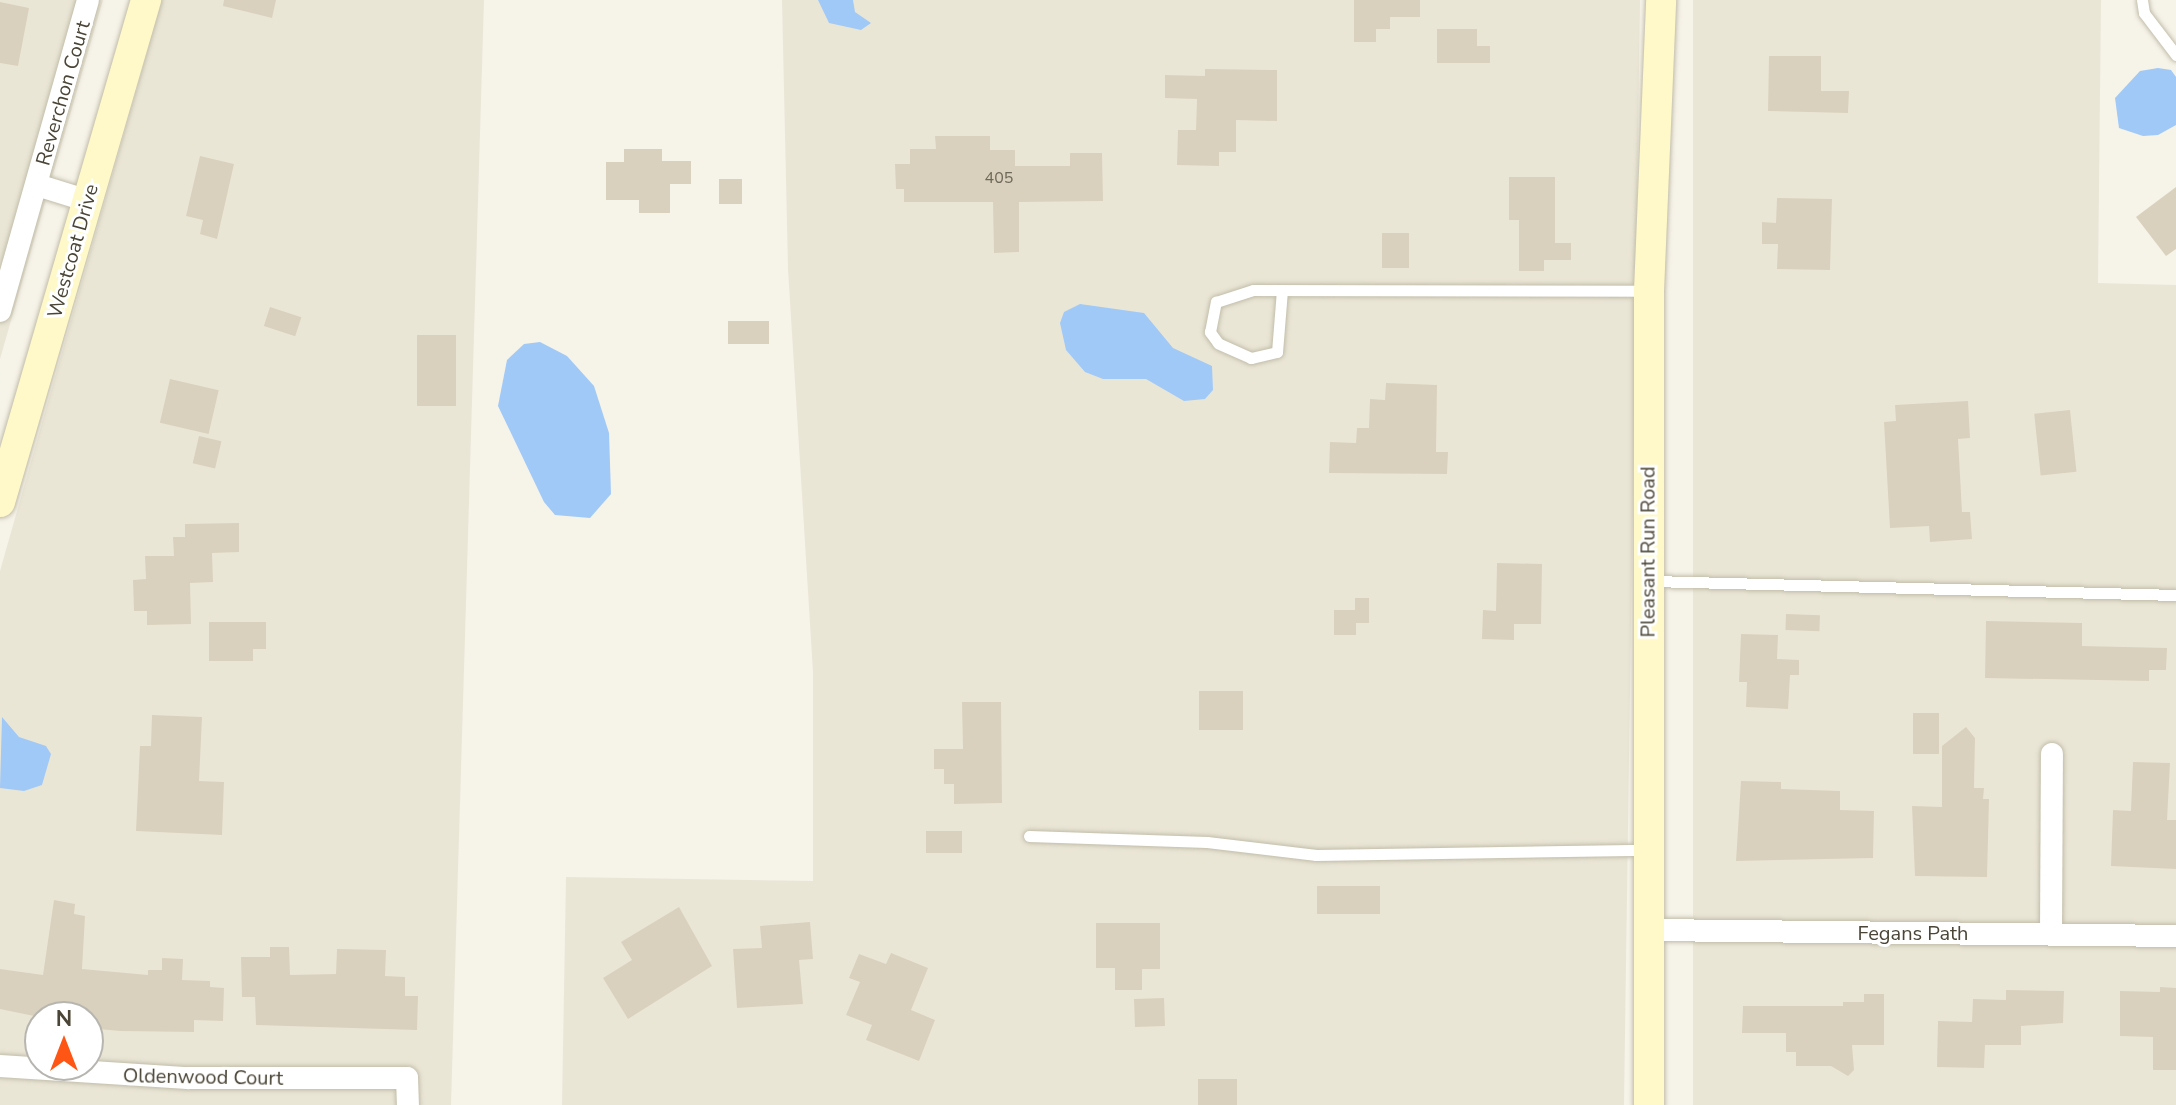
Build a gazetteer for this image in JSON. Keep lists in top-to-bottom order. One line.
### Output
{"streets":{"main road":["Westcoat Drive","Pleasant Run Road"],"street":["Reverchon Court","Fegans Path","Oldenwood Court"]},"crossings":[["Reverchon Court","Westcoat Drive"],["Pleasant Run Road","Fegans Path"]],"house_numbers":["405"],"north":"top"}
